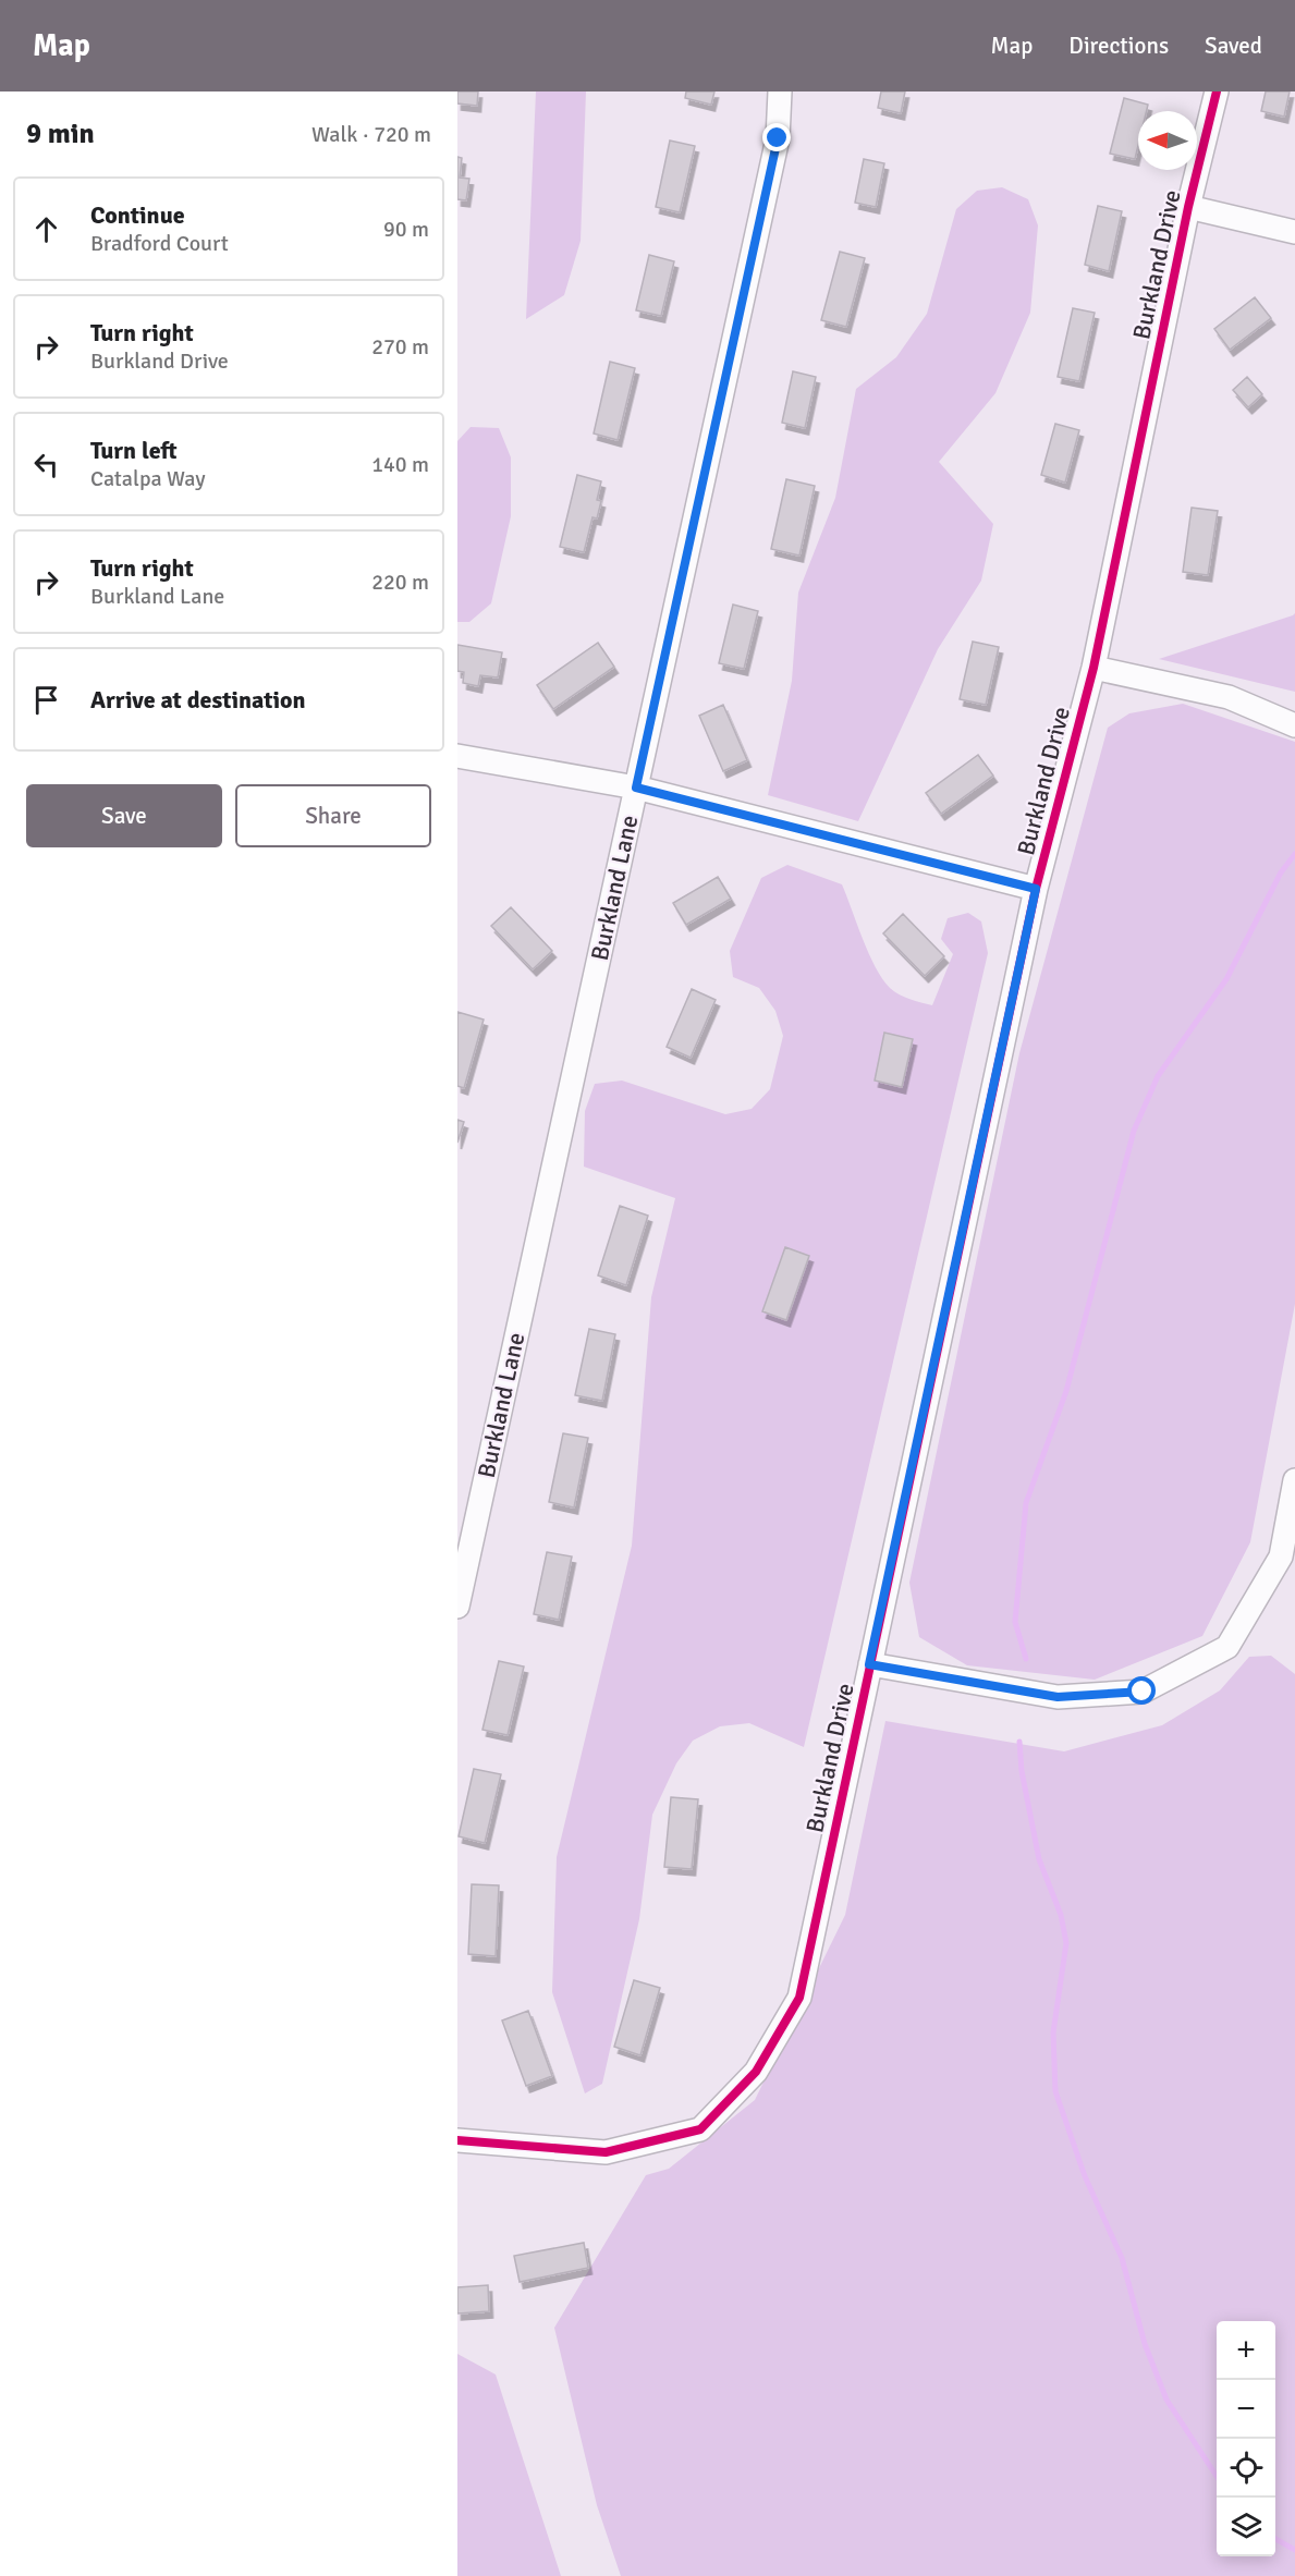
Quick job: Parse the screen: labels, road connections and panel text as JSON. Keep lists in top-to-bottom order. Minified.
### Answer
{"streets":{"street":["Burkland Drive","Burkland Lane"]},"north":"left","page":{"header":"Map","nav":["Map","Directions","Saved"],"heading":["9 min","Walk · 720 m"],"list":[["Continue","Bradford Court","90 m"],["Turn right","Burkland Drive","270 m"],["Turn left","Catalpa Way","140 m"],["Turn right","Burkland Lane","220 m"],"Arrive at destination"],"buttons":["Save","Share"],"map_buttons":["+","−"]}}
